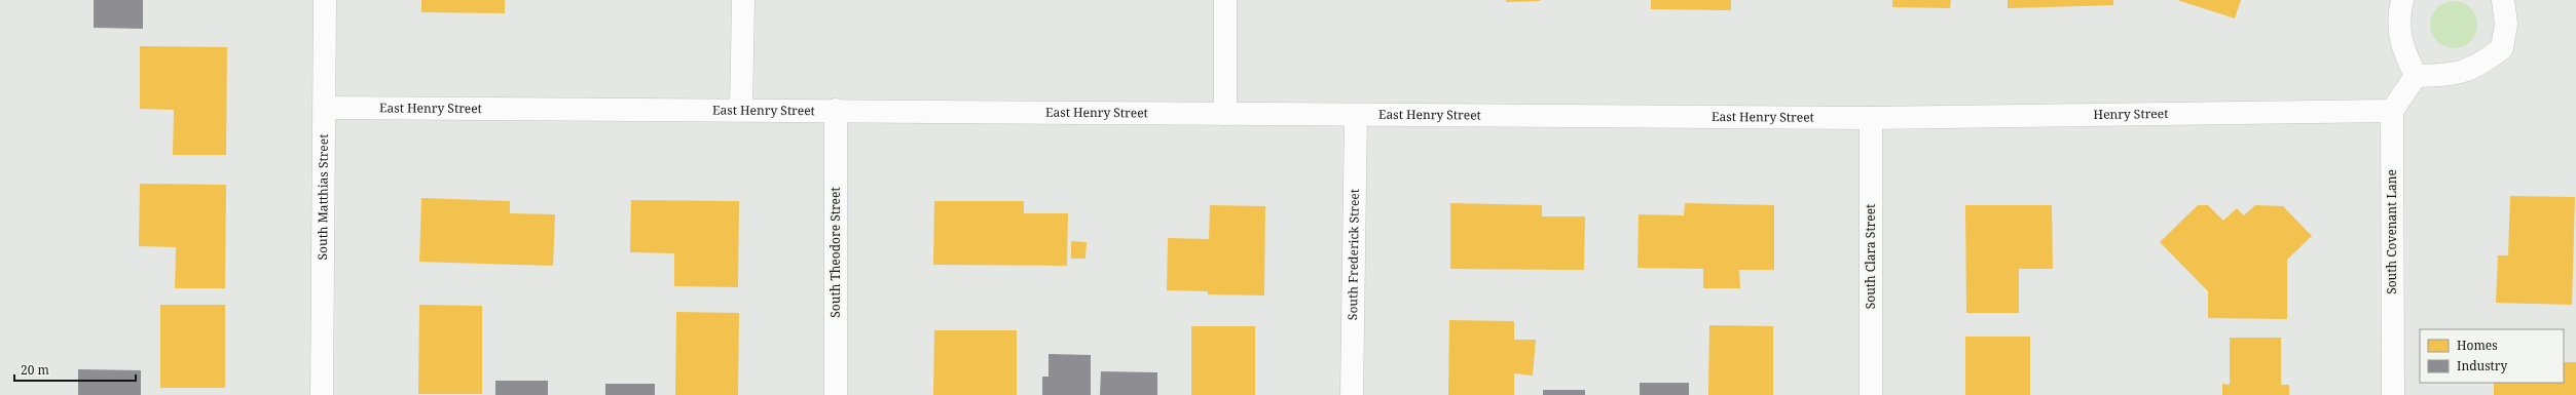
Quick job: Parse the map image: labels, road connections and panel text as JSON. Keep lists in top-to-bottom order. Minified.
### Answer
{"streets":{"street":["East Henry Street","Henry Street","South Matthias Street","South Covenant Lane","South Theodore Street","South Frederick Street","South Clara Street"]},"crossings":[["East Henry Street","Henry Street"],["East Henry Street","South Matthias Street"],["East Henry Street","South Theodore Street"],["East Henry Street","South Frederick Street"],["East Henry Street","South Clara Street"],["Henry Street","South Covenant Lane"],["Henry Street","South Clara Street"]],"legend":["Homes","Industry"],"scale_bar":"20 m"}
